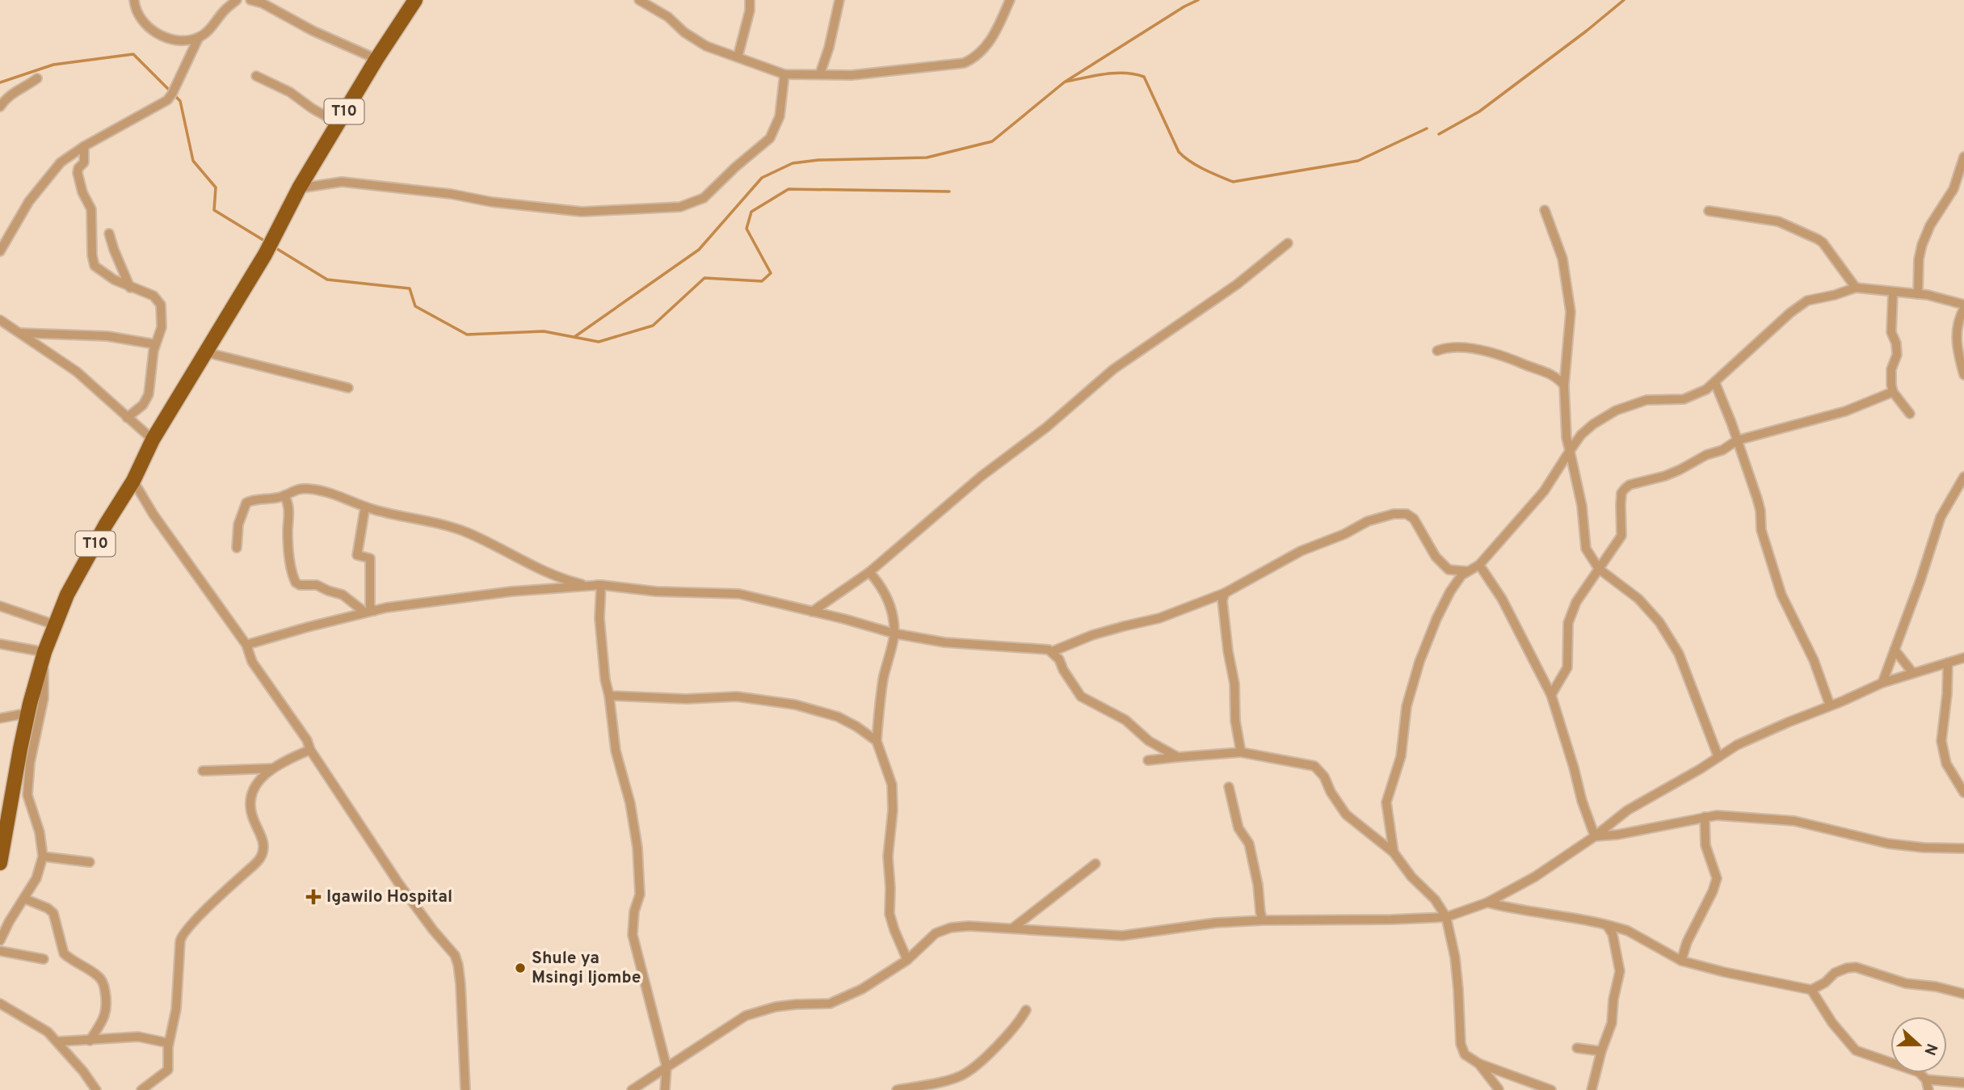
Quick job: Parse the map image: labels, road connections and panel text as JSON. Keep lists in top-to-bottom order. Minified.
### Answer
{"streets":{"highway":["T10"]},"places":{"health":["Igawilo Hospital"],"other":["Shule ya Msingi Ijombe"]},"north":"right"}
